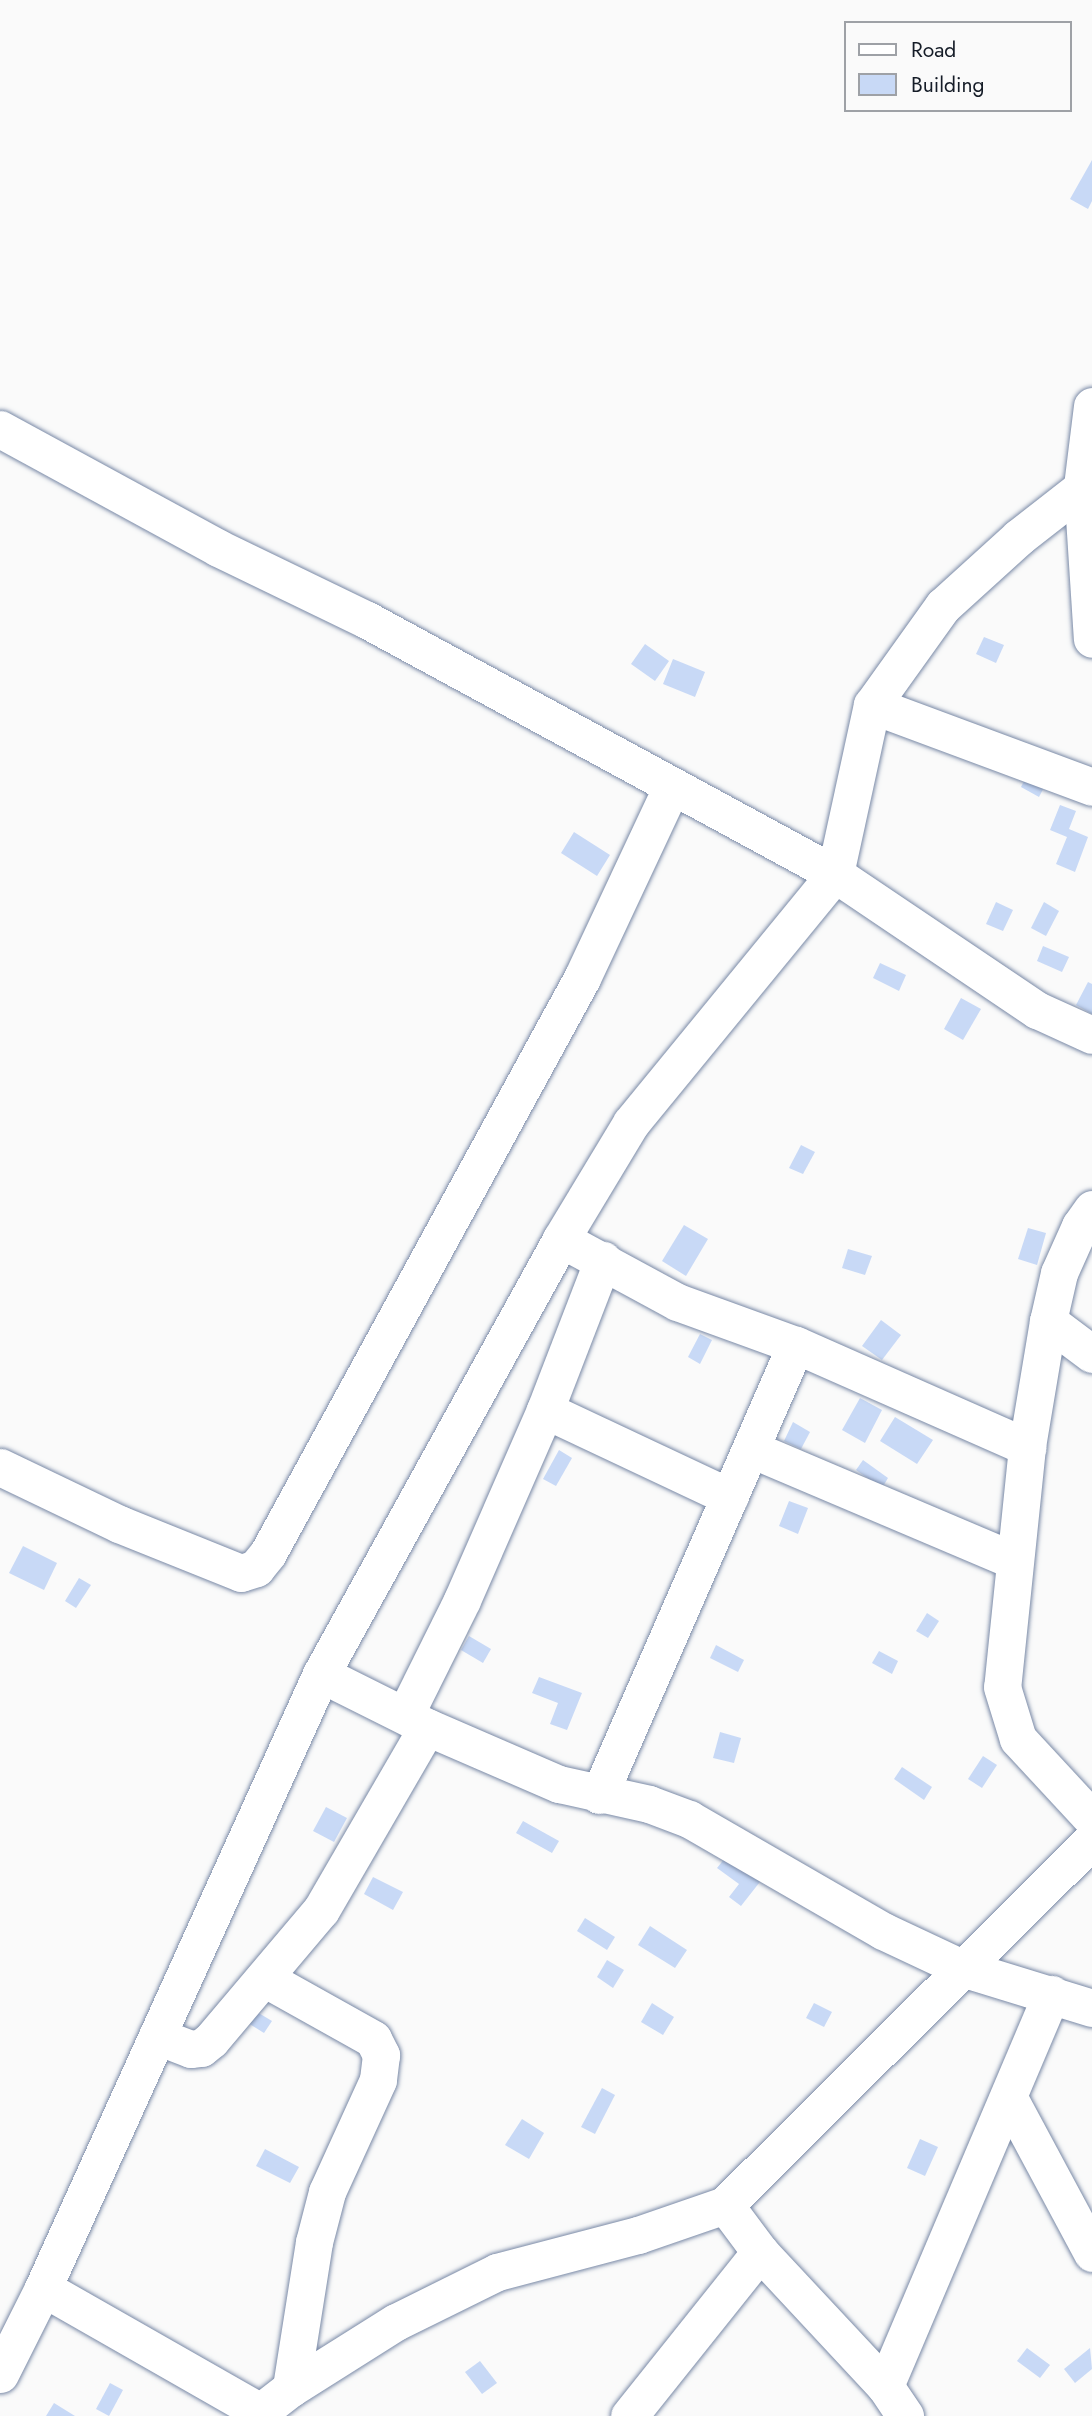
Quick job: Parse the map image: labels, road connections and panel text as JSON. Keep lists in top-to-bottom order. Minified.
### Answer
{"legend":["Road","Building"]}
